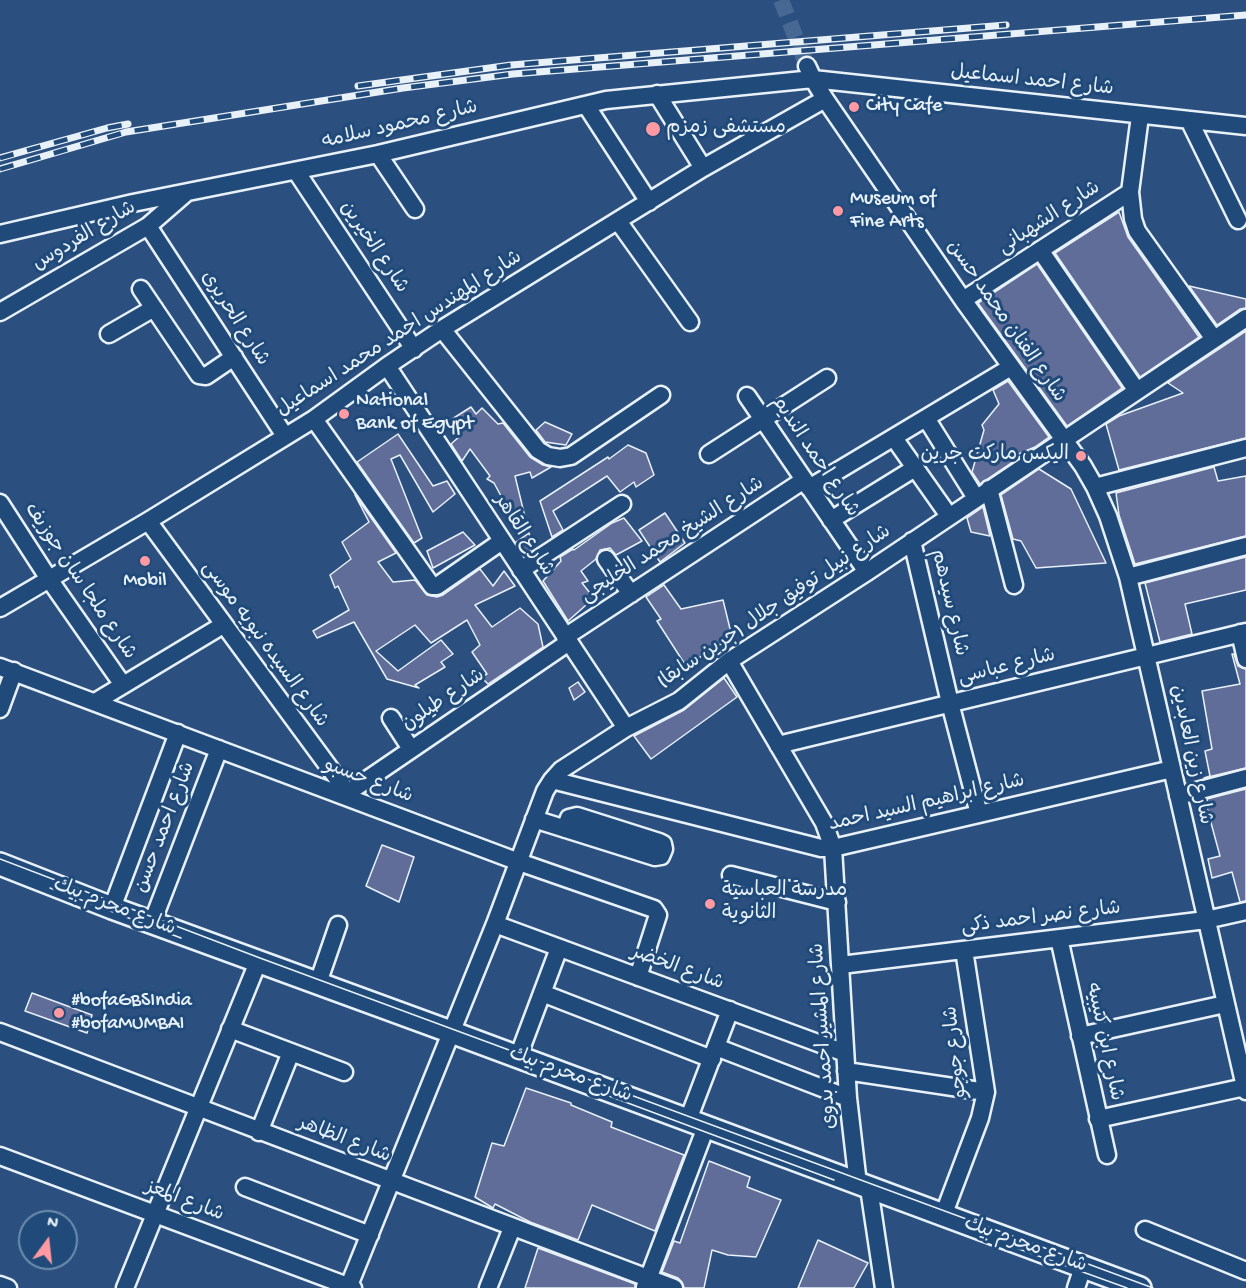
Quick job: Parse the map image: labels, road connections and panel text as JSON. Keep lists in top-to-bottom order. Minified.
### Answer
{"streets":{"main road":["شارع محرم بيك"],"street":["شارع احمد اسماعيل","شارع محمود سلامه","شارع الشهبانى","شارع الفردوس","شارع الخيرين","شارع الحريرى","شارع الفنان محمد حسن","شارع المهندس احمد محمد اسماعيل","شارع احمد النديم","شارع القاهر","شارع الشيخ محمد الخليجى","شارع ملجا سان جوزيف","شارع سيدهم","شارع نبيل توفيق جلال (جرين سابقا)","شارع السيده نبويه موسى","شارع عباسى","شارع طيلون","شارع زين العابدين","شارع حسبو","شارع ابراهيم السيد احمد","شارع احمد حسن","شارع نصر احمد ذكى","شارع الخضر","شارع المشير احمد بدوى","شارع ابن كتيبيه","شارع جوجو","شارع الظاهر","شارع المعز"]},"crossings":[["شارع احمد اسماعيل","شارع محمود سلامه"],["شارع احمد اسماعيل","شارع الفنان محمد حسن"],["شارع محمود سلامه","شارع الفردوس"],["شارع محمود سلامه","شارع الخيرين"],["شارع محمود سلامه","شارع الفنان محمد حسن"],["شارع الشهبانى","شارع الفنان محمد حسن"],["شارع الفردوس","شارع الحريرى"],["شارع الخيرين","شارع المهندس احمد محمد اسماعيل"],["شارع الحريرى","شارع المهندس احمد محمد اسماعيل"],["شارع الفنان محمد حسن","شارع المهندس احمد محمد اسماعيل"],["شارع الفنان محمد حسن","شارع الشيخ محمد الخليجى"],["شارع الفنان محمد حسن","شارع نبيل توفيق جلال (جرين سابقا)"],["شارع الفنان محمد حسن","شارع زين العابدين"],["شارع المهندس احمد محمد اسماعيل","شارع القاهر"],["شارع المهندس احمد محمد اسماعيل","شارع ملجا سان جوزيف"],["شارع المهندس احمد محمد اسماعيل","شارع السيده نبويه موسى"],["شارع احمد النديم","شارع الشيخ محمد الخليجى"],["شارع احمد النديم","شارع نبيل توفيق جلال (جرين سابقا)"],["شارع القاهر","شارع الشيخ محمد الخليجى"],["شارع القاهر","شارع نبيل توفيق جلال (جرين سابقا)"],["شارع القاهر","شارع طيلون"],["شارع الشيخ محمد الخليجى","شارع طيلون"],["شارع سيدهم","شارع نبيل توفيق جلال (جرين سابقا)"],["شارع سيدهم","شارع عباسى"],["شارع سيدهم","شارع ابراهيم السيد احمد"],["شارع نبيل توفيق جلال (جرين سابقا)","شارع زين العابدين"],["شارع نبيل توفيق جلال (جرين سابقا)","شارع حسبو"],["شارع نبيل توفيق جلال (جرين سابقا)","شارع ابراهيم السيد احمد"],["شارع نبيل توفيق جلال (جرين سابقا)","شارع محرم بيك"],["شارع نبيل توفيق جلال (جرين سابقا)","شارع الخضر"],["شارع نبيل توفيق جلال (جرين سابقا)","شارع المشير احمد بدوى"],["شارع نبيل توفيق جلال (جرين سابقا)","شارع الظاهر"],["شارع نبيل توفيق جلال (جرين سابقا)","شارع المعز"],["شارع السيده نبويه موسى","شارع طيلون"],["شارع السيده نبويه موسى","شارع حسبو"],["شارع عباسى","شارع زين العابدين"],["شارع عباسى","شارع المشير احمد بدوى"],["شارع طيلون","شارع حسبو"],["شارع زين العابدين","شارع ابراهيم السيد احمد"],["شارع زين العابدين","شارع نصر احمد ذكى"],["شارع حسبو","شارع احمد حسن"],["شارع حسبو","شارع الخضر"],["شارع ابراهيم السيد احمد","شارع المشير احمد بدوى"],["شارع احمد حسن","شارع محرم بيك"],["شارع محرم بيك","شارع المشير احمد بدوى"],["شارع محرم بيك","شارع جوجو"],["شارع نصر احمد ذكى","شارع المشير احمد بدوى"],["شارع نصر احمد ذكى","شارع ابن كتيبيه"],["شارع نصر احمد ذكى","شارع جوجو"],["شارع الخضر","شارع المشير احمد بدوى"]],"places":["City Cafe","مستشفى زمزم","Museum of Fine Arts","National Bank of Egypt","اليكس ماركت جرين","Mobil","مدرسة العباسية الثانوية","#bofaGBSIndia #bofaMUMBAI"],"north":"top"}
